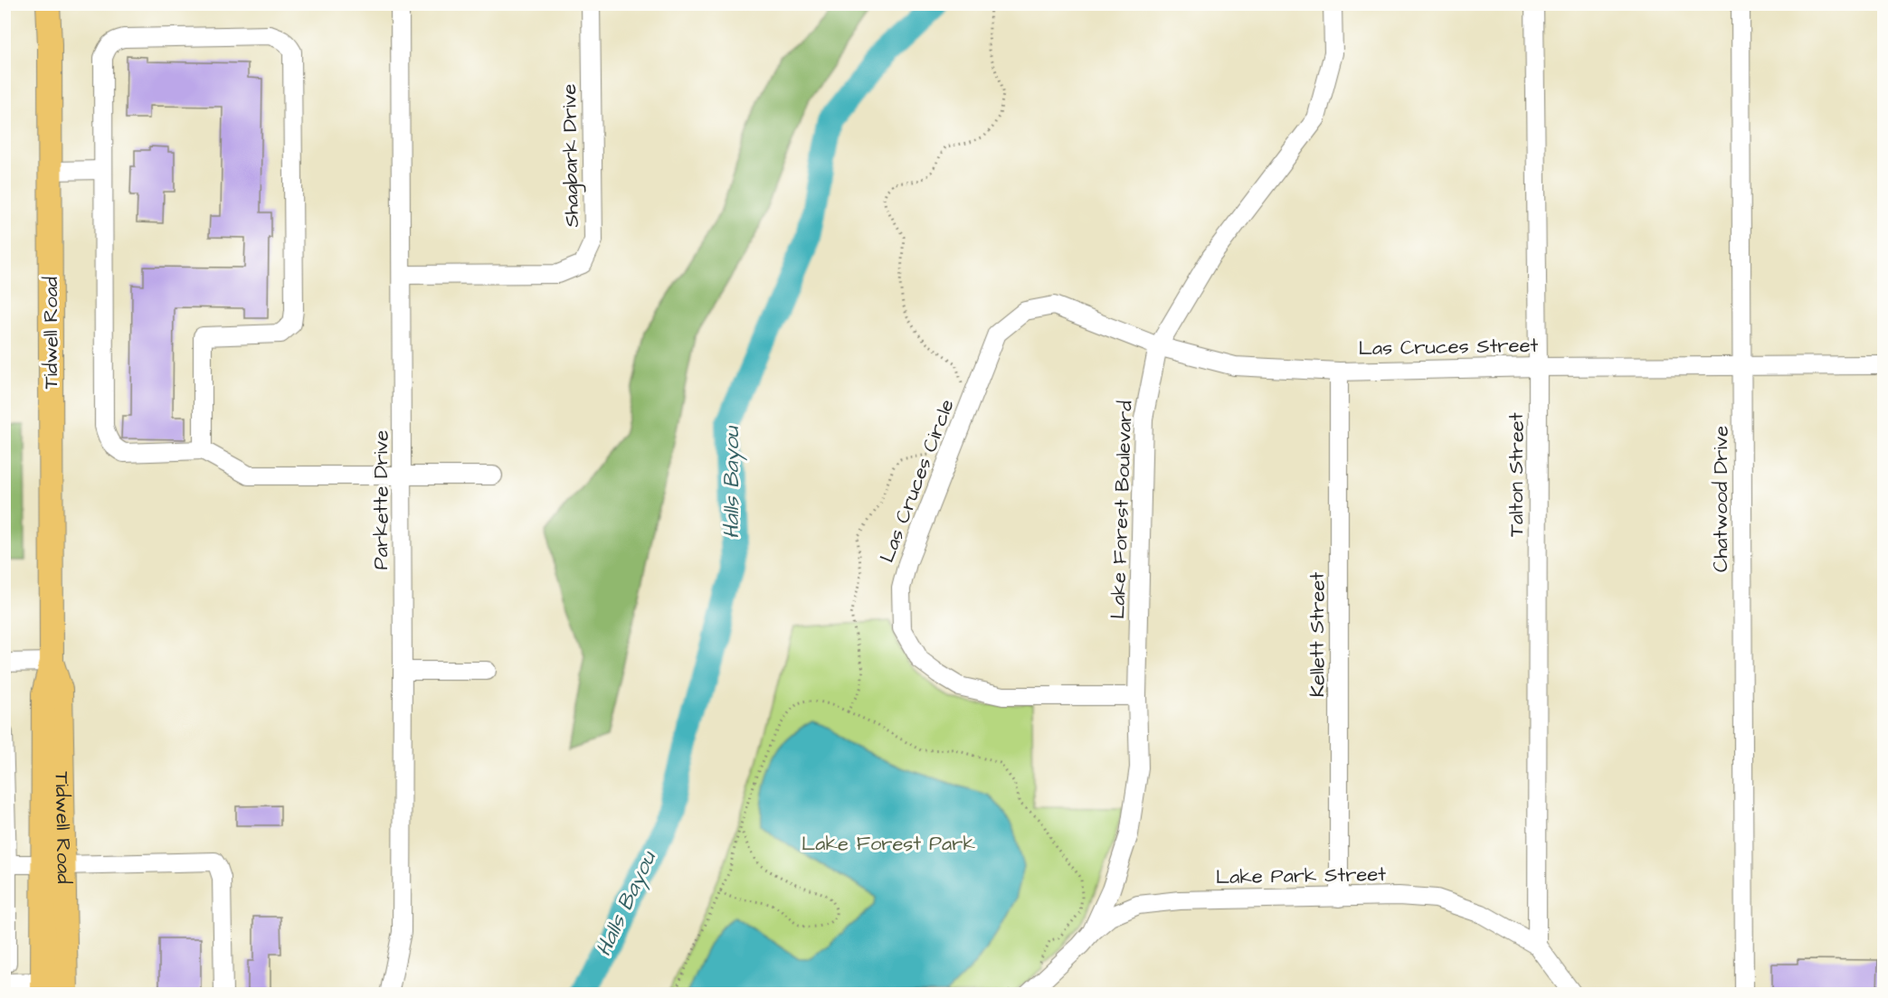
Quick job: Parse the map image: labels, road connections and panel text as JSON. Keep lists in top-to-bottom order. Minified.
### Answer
{"streets":{"main road":["Tidwell Road"],"street":["Shagbark Drive","Las Cruces Street","Talton Street","Las Cruces Circle","Chatwood Drive","Parkette Drive","Lake Forest Boulevard","Kellett Street","Lake Park Street"]},"crossings":[["Shagbark Drive","Parkette Drive"],["Las Cruces Street","Talton Street"],["Las Cruces Street","Las Cruces Circle"],["Las Cruces Street","Chatwood Drive"],["Las Cruces Street","Lake Forest Boulevard"],["Las Cruces Street","Kellett Street"],["Talton Street","Lake Park Street"],["Las Cruces Circle","Lake Forest Boulevard"],["Lake Forest Boulevard","Lake Park Street"],["Kellett Street","Lake Park Street"]],"water":["Halls Bayou"],"parks":["Lake Forest Park"]}
